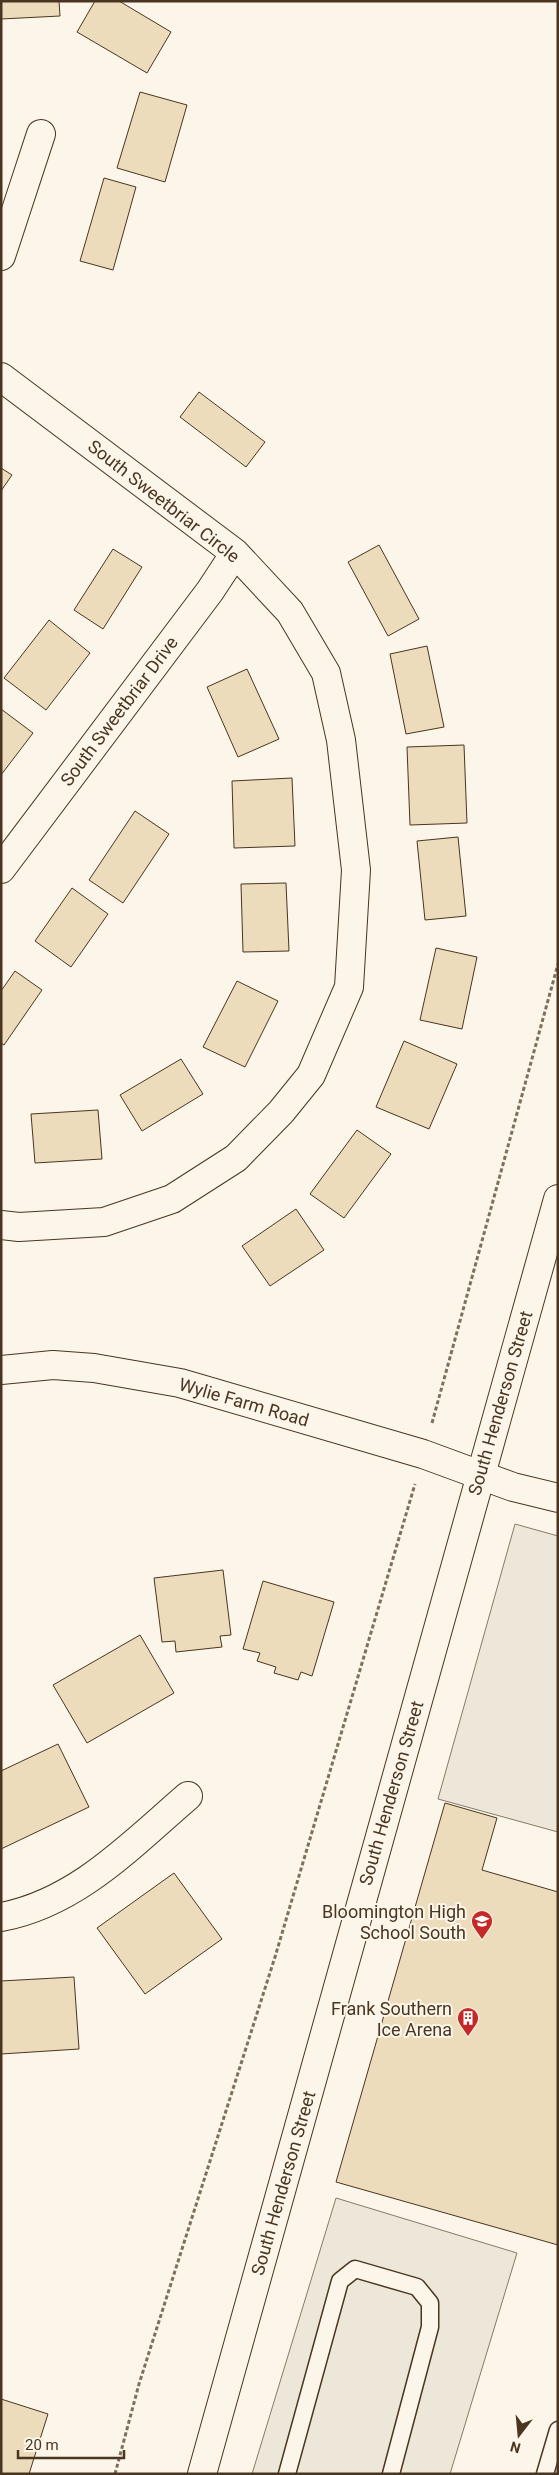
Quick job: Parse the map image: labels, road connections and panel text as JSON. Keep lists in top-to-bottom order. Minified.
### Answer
{"streets":{"street":["South Sweetbriar Circle","South Sweetbriar Drive","Wylie Farm Road","South Henderson Street"]},"crossings":[["South Sweetbriar Circle","South Sweetbriar Drive"],["Wylie Farm Road","South Henderson Street"]],"places":{"school or university":["Bloomington High School South"],"building":["Frank Southern Ice Arena"]},"scale_bar":"20 m","north":"bottom"}
